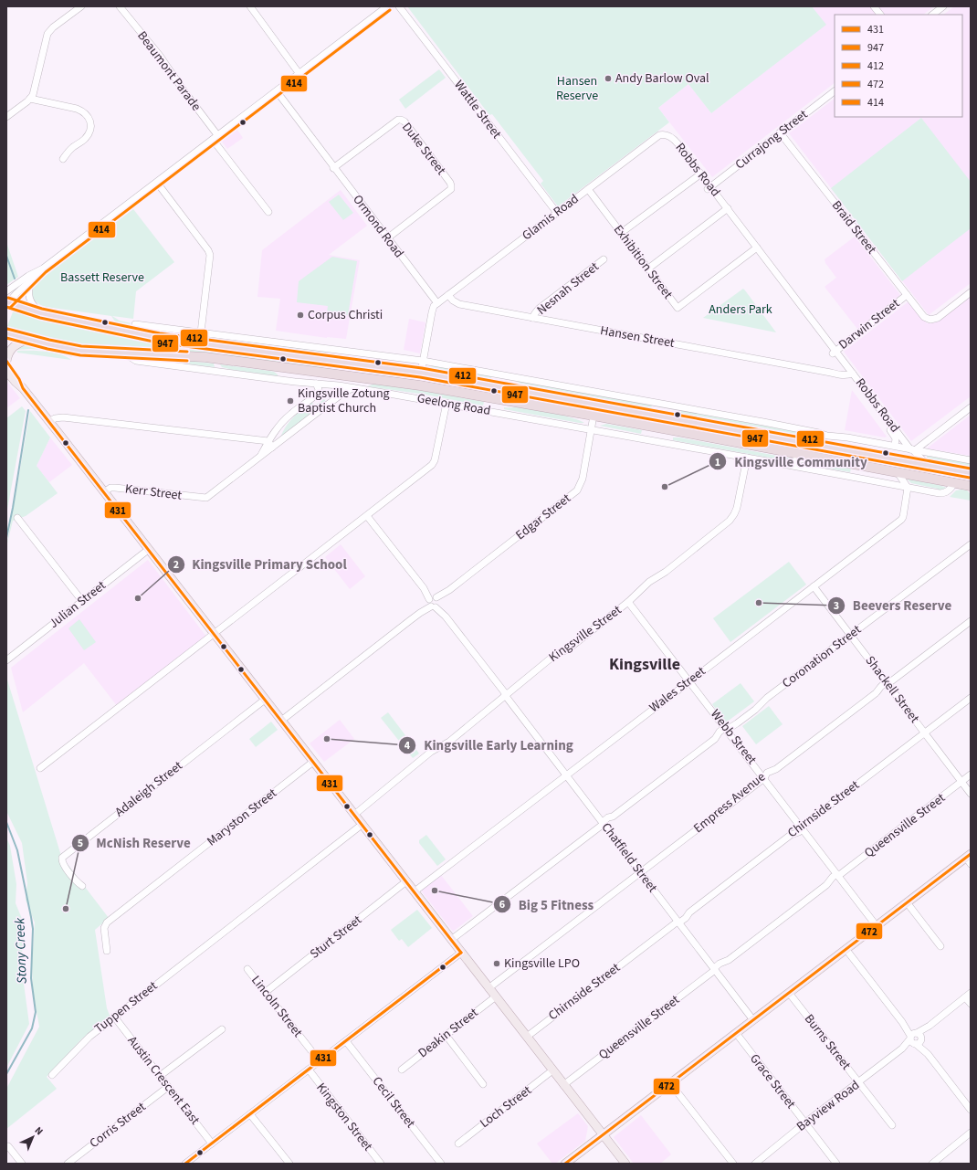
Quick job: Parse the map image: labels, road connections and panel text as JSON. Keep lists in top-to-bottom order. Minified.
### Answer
{"streets":{"highway":["Geelong Road"],"street":["Beaumont Parade","Wattle Street","Currajong Street","Duke Street","Robbs Road","Glamis Road","Ormond Road","Braid Street","Exhibition Street","Nesnah Street","Darwin Street","Hansen Street","Kerr Street","Edgar Street","Julian Street","Kingsville Street","Coronation Street","Wales Street","Shackell Street","Webb Street","Adaleigh Street","Empress Avenue","Chirnside Street","Maryston Street","Queensville Street","Chatfield Street","Sturt Street","Lincoln Street","Tuppen Street","Deakin Street","Burns Street","Austin Crescent East","Grace Street","Cecil Street","Bayview Road","Loch Street","Kingston Street","Corris Street"]},"crossings":[["Wattle Street","Glamis Road"],["Currajong Street","Robbs Road"],["Currajong Street","Braid Street"],["Duke Street","Ormond Road"],["Robbs Road","Glamis Road"],["Robbs Road","Exhibition Street"],["Robbs Road","Darwin Street"],["Robbs Road","Hansen Street"],["Glamis Road","Ormond Road"],["Glamis Road","Exhibition Street"],["Glamis Road","Hansen Street"],["Braid Street","Darwin Street"],["Nesnah Street","Hansen Street"],["Geelong Road","Edgar Street"],["Geelong Road","Kingsville Street"],["Geelong Road","Wales Street"],["Edgar Street","Chatfield Street"],["Kingsville Street","Webb Street"],["Kingsville Street","Chatfield Street"],["Coronation Street","Shackell Street"],["Coronation Street","Webb Street"],["Coronation Street","Chatfield Street"],["Wales Street","Shackell Street"],["Wales Street","Webb Street"],["Wales Street","Chatfield Street"],["Shackell Street","Empress Avenue"],["Shackell Street","Chirnside Street"],["Shackell Street","Queensville Street"],["Webb Street","Empress Avenue"],["Webb Street","Chirnside Street"],["Webb Street","Queensville Street"],["Empress Avenue","Chatfield Street"],["Chirnside Street","Chatfield Street"],["Queensville Street","Chatfield Street"],["Sturt Street","Lincoln Street"],["Tuppen Street","Austin Crescent East"],["Burns Street","Bayview Road"],["Austin Crescent East","Corris Street"],["Grace Street","Bayview Road"]],"districts":["Kingsville"],"water":["Stony Creek"],"parks":["Hansen Reserve","Bassett Reserve","Anders Park"],"places":["Andy Barlow Oval","Corpus Christi","Kingsville Zotung Baptist Church","Kingsville Community","Kingsville Primary School","Beevers Reserve","Kingsville Early Learning","Big 5 Fitness","McNish Reserve","Kingsville LPO"],"lines":["transit line 414","transit line 412","transit line 947","transit line 431","transit line 472"],"legend":["431","947","412","472","414"],"north":"top right"}
